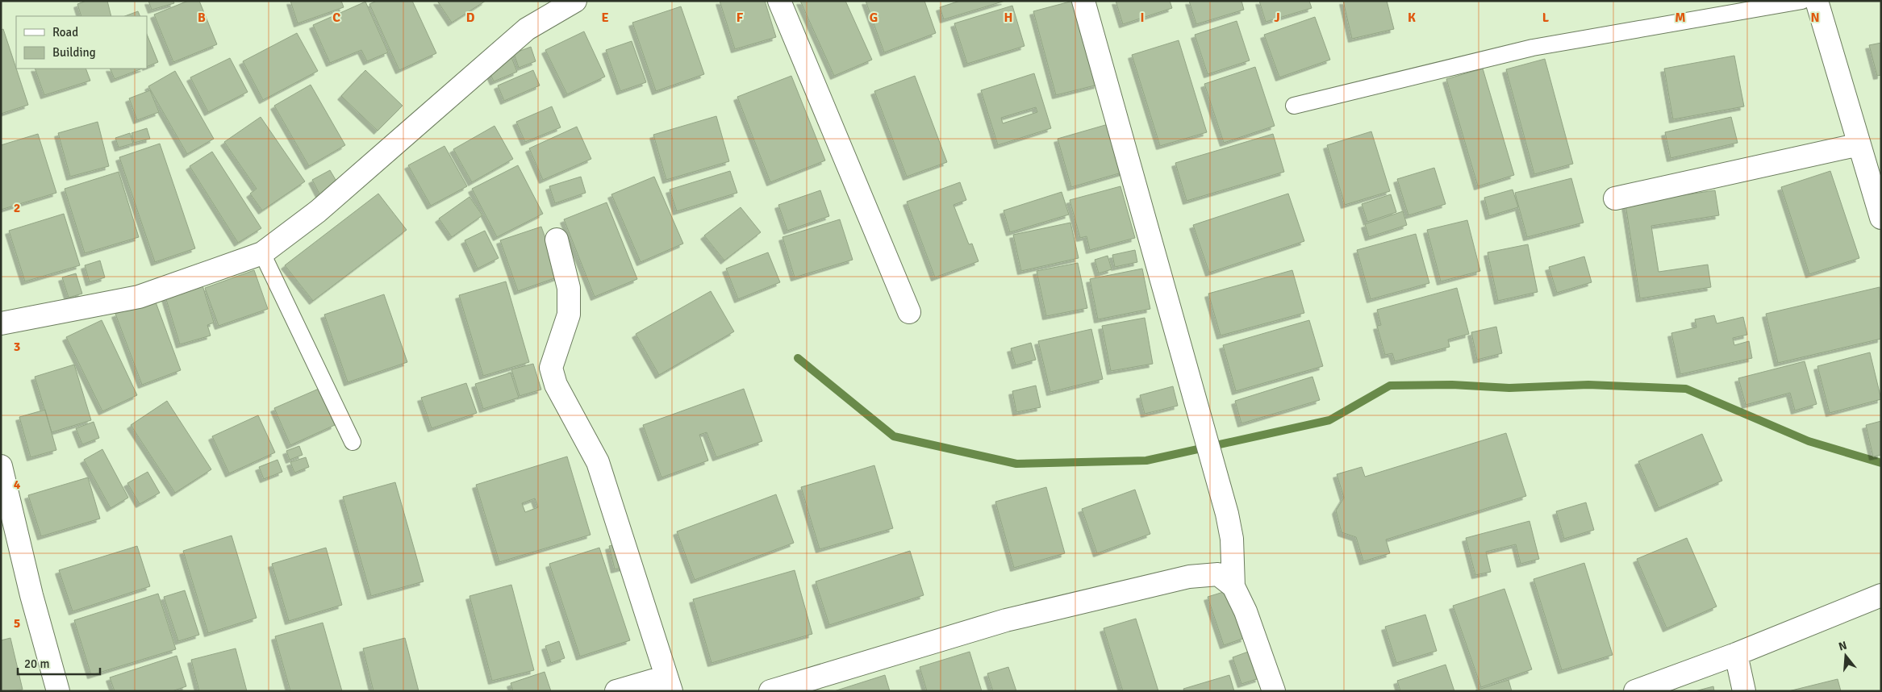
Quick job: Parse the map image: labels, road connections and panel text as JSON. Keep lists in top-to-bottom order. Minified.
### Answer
{"legend":["Road","Building"],"scale_bar":"20 m","north":"top","grid":{"columns":["B","C","D","E","F","G","H","I","J","K","L","M","N"],"rows":["2","3","4","5"]}}
